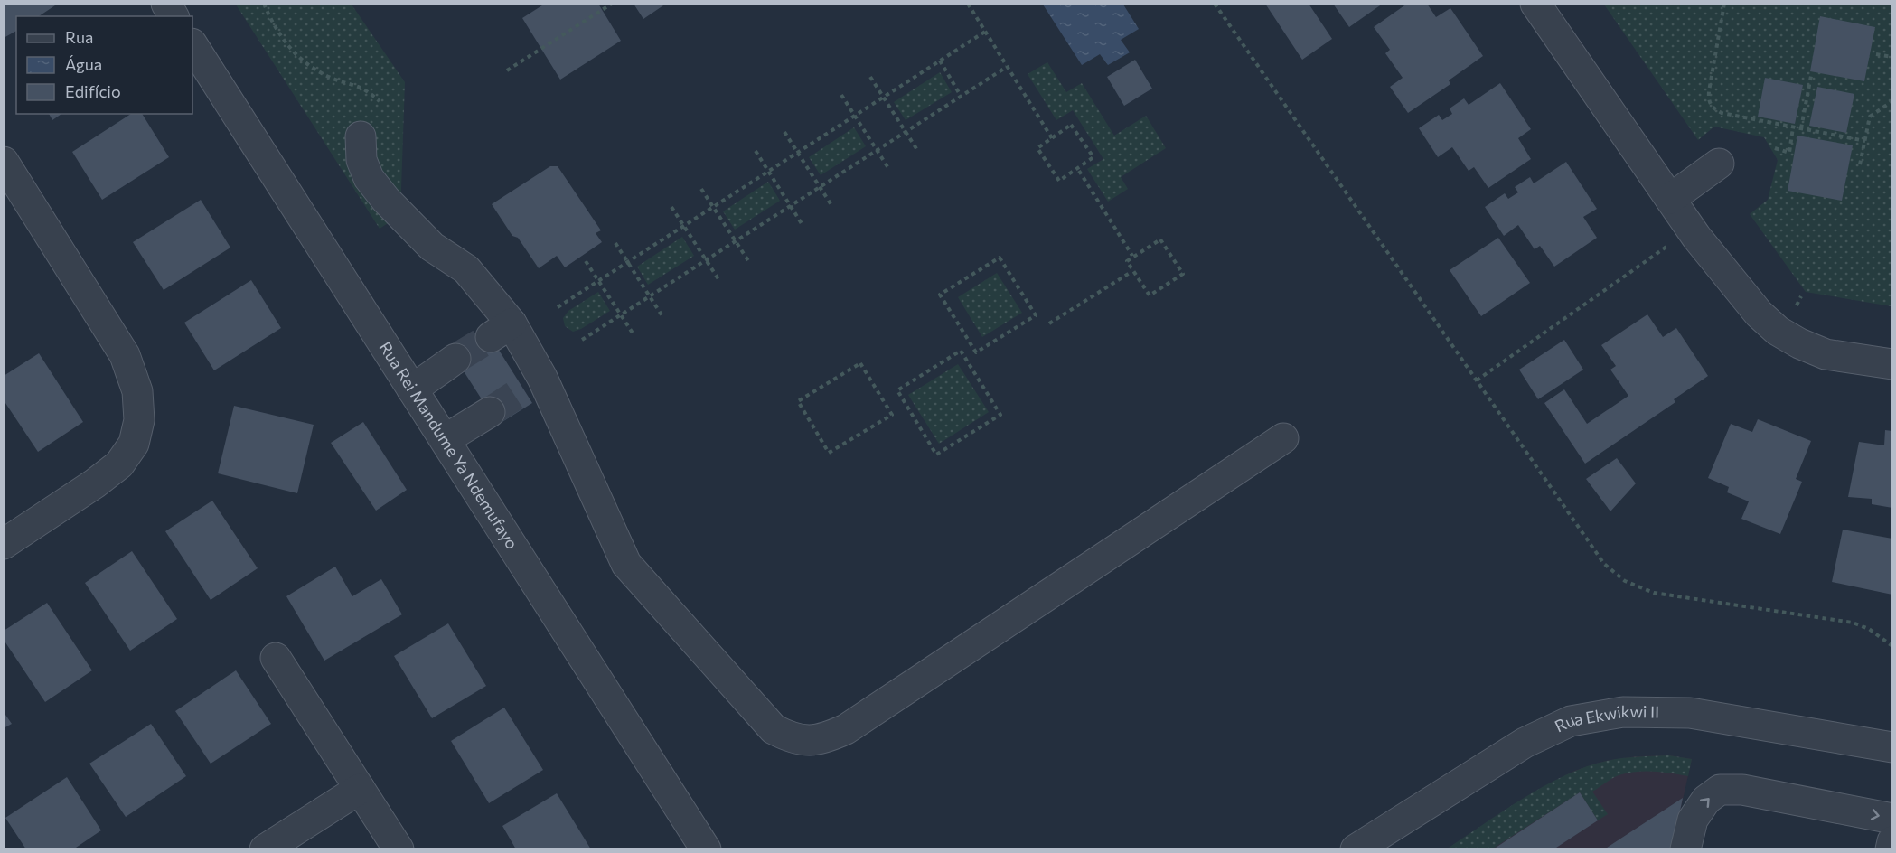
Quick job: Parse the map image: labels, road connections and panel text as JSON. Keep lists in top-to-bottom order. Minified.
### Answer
{"streets":{"street":["Rua Rei Mandume Ya Ndemufayo","Rua Ekwikwi II"]},"legend":["Rua","Água","Edifício"]}
